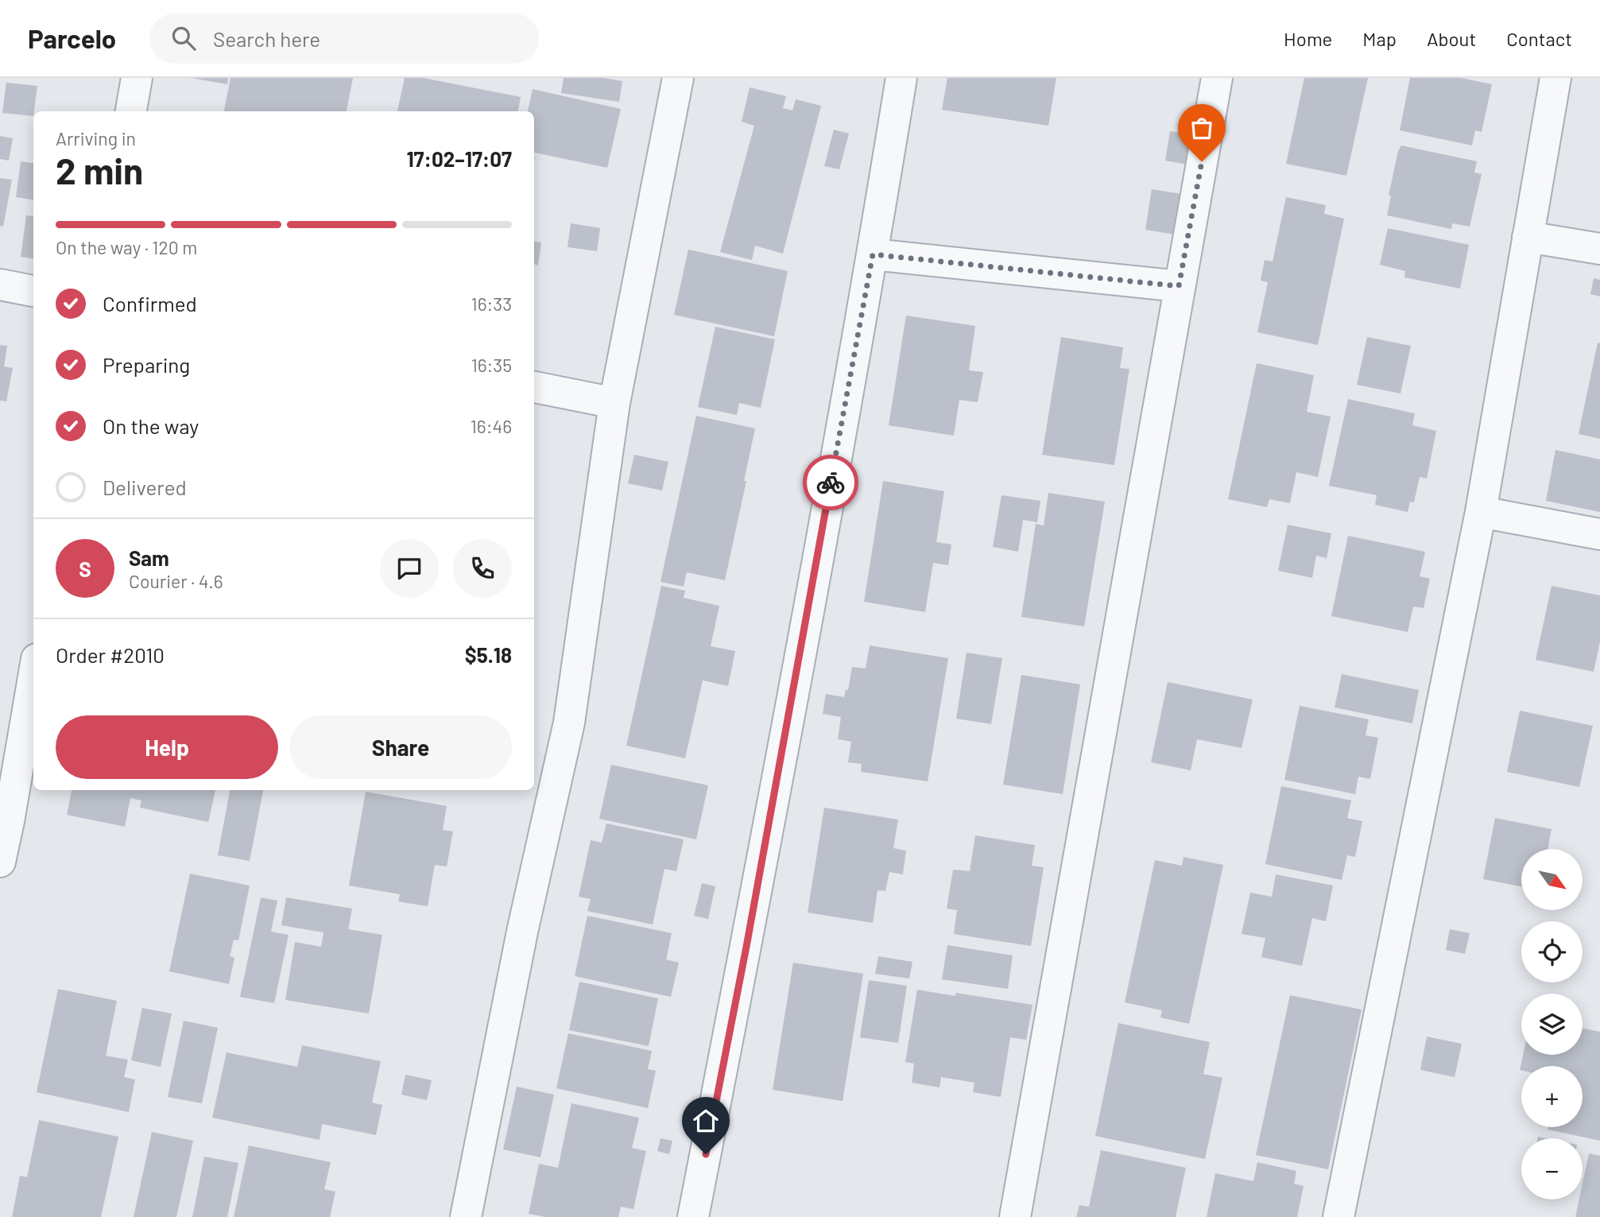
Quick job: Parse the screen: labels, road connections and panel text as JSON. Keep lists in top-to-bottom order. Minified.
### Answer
{"north":"bottom right","page":{"header":"Parcelo","search":"Search here","nav":["Home","Map","About","Contact"],"heading":["2 min","Arriving in","17:02–17:07"],"panel":["Sam","Courier · 4.6","Order #2010","$5.18"],"bar":"On the way · 120 m","list":[["Confirmed","16:33"],["Preparing","16:35"],["On the way","16:46"],"Delivered"],"round":"S","buttons":["Help","Share"],"map_buttons":["+","−"]}}
